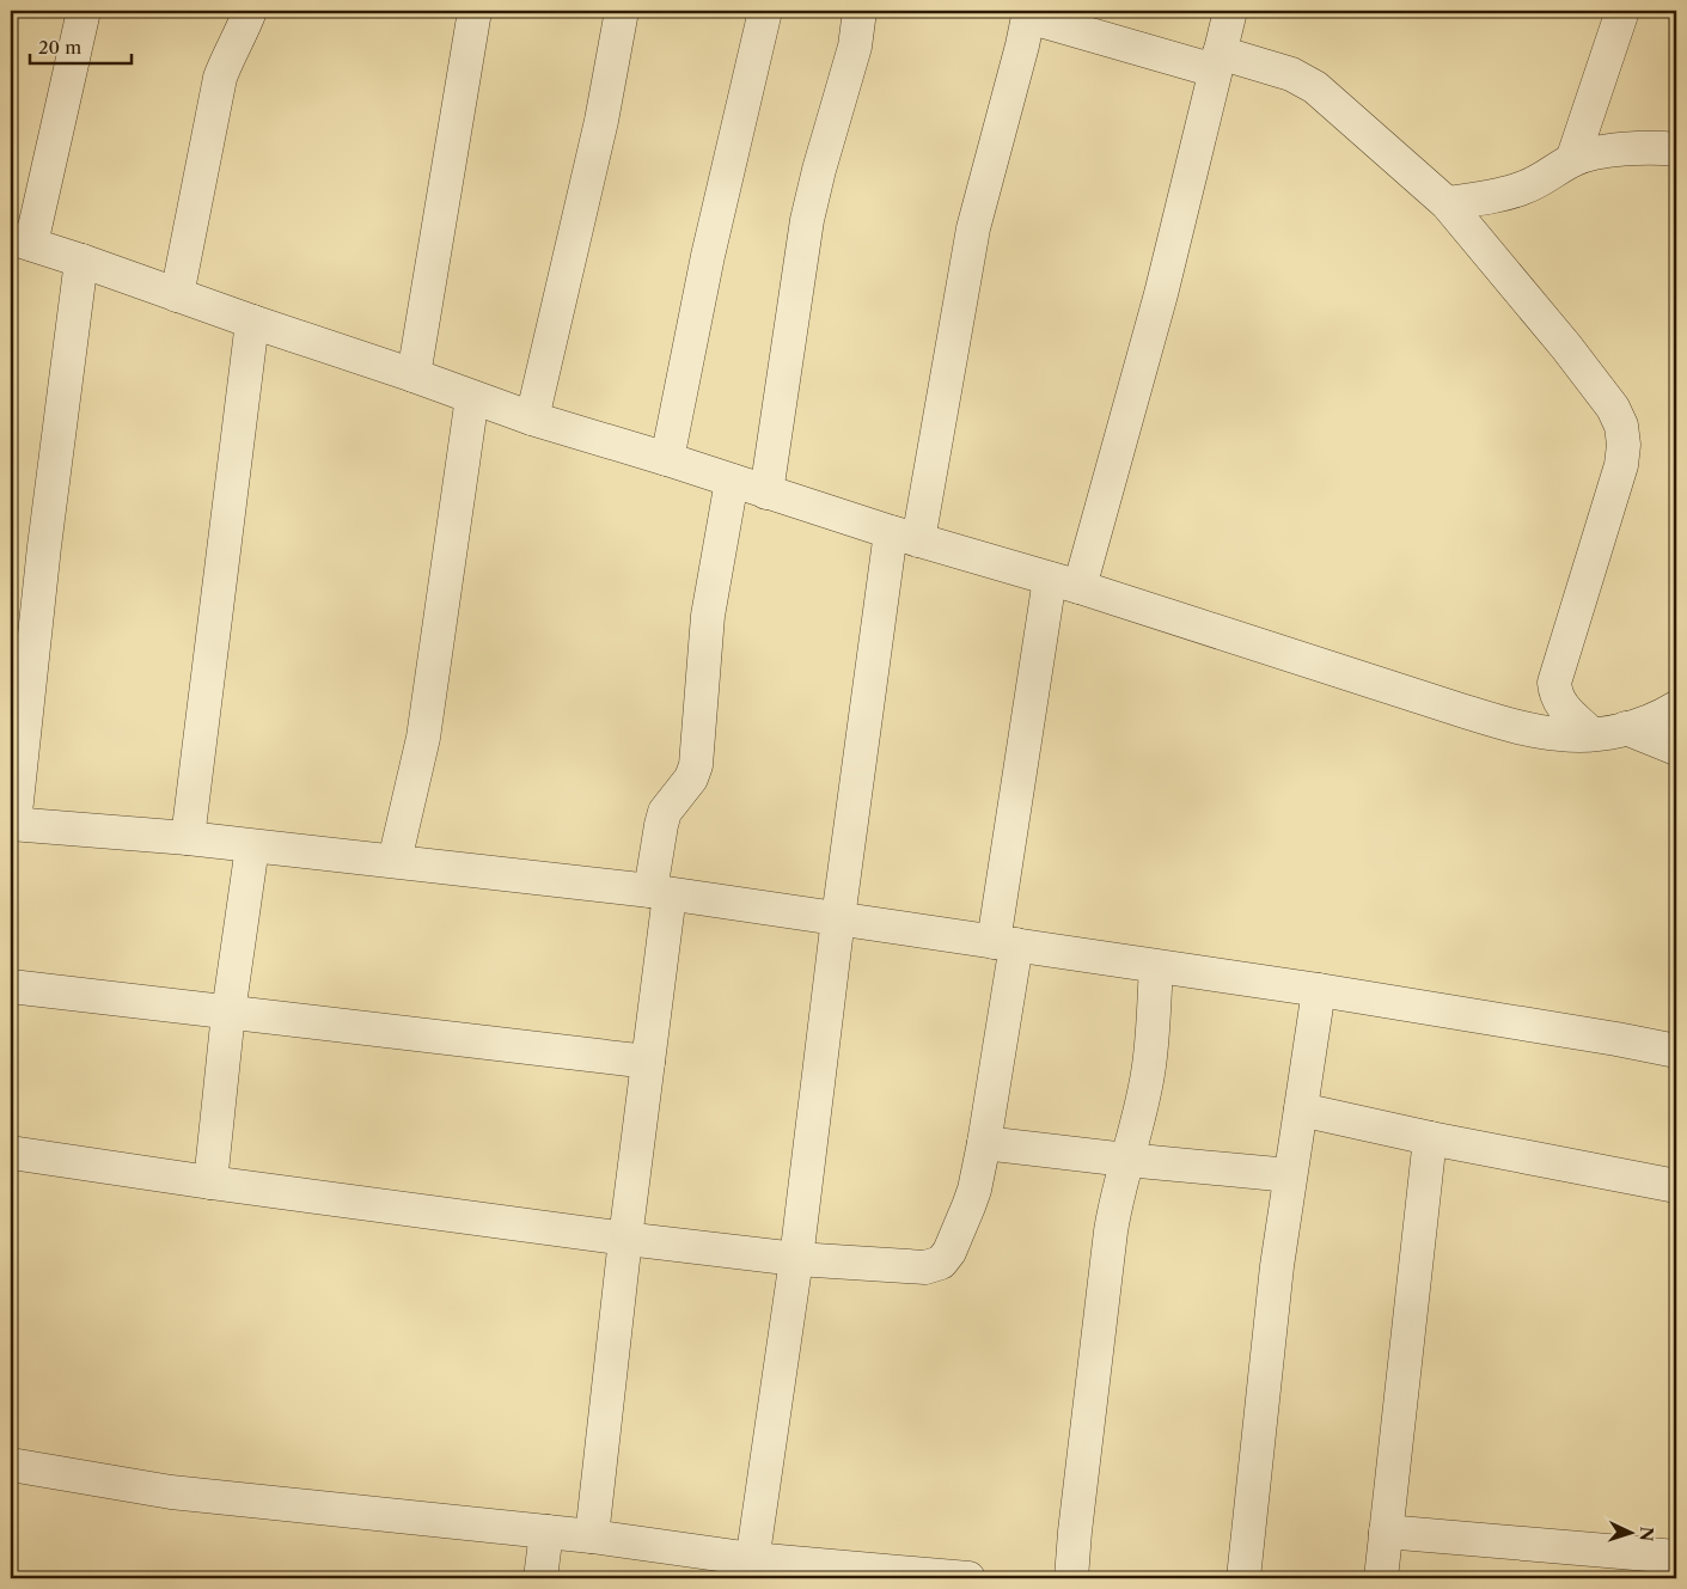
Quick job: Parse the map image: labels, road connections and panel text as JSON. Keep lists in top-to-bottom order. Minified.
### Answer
{"scale_bar":"20 m","north":"right"}
